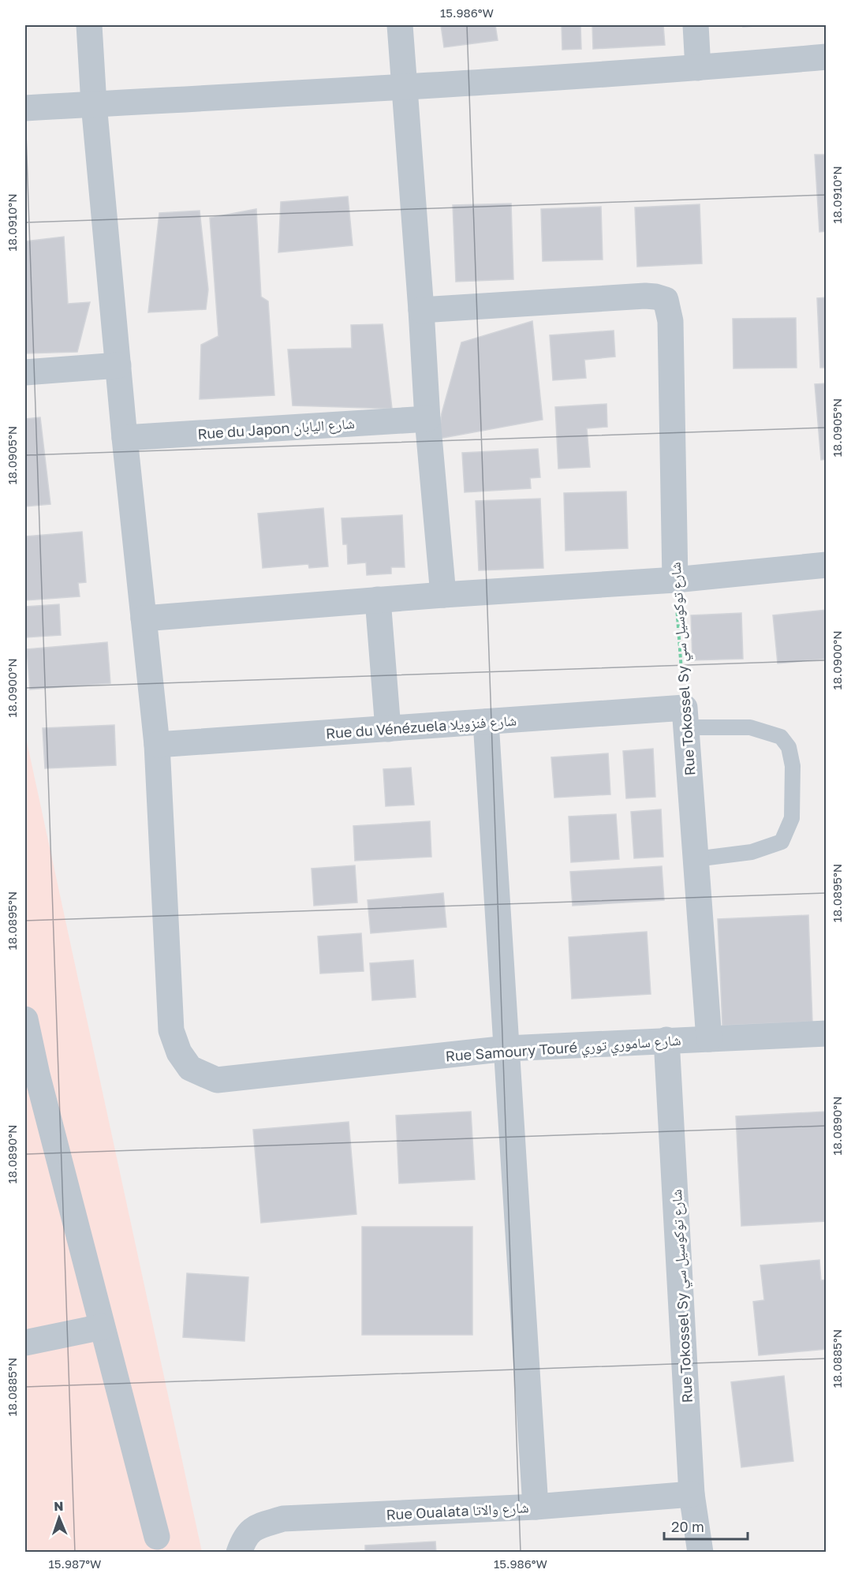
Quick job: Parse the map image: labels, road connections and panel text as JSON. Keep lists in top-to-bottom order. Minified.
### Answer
{"streets":{"street":["Rue du Japon شارع اليابان","Rue Tokossel Sy شارع توكوسيل سي","Rue du Vénézuela شارع فنزويلا","Rue Samoury Touré شارع ساموري توري","Rue Oualata شارع والاتا"]},"crossings":[["Rue Tokossel Sy شارع توكوسيل سي","Rue du Vénézuela شارع فنزويلا"],["Rue Tokossel Sy شارع توكوسيل سي","Rue Samoury Touré شارع ساموري توري"],["Rue Tokossel Sy شارع توكوسيل سي","Rue Oualata شارع والاتا"],["Rue du Vénézuela شارع فنزويلا","Rue Samoury Touré شارع ساموري توري"]],"scale_bar":"20 m","north":"top","coordinates":["15.986°W","18.0910°N","18.0905°N","18.0900°N","18.0895°N","18.0890°N","18.0885°N","15.987°W"]}
